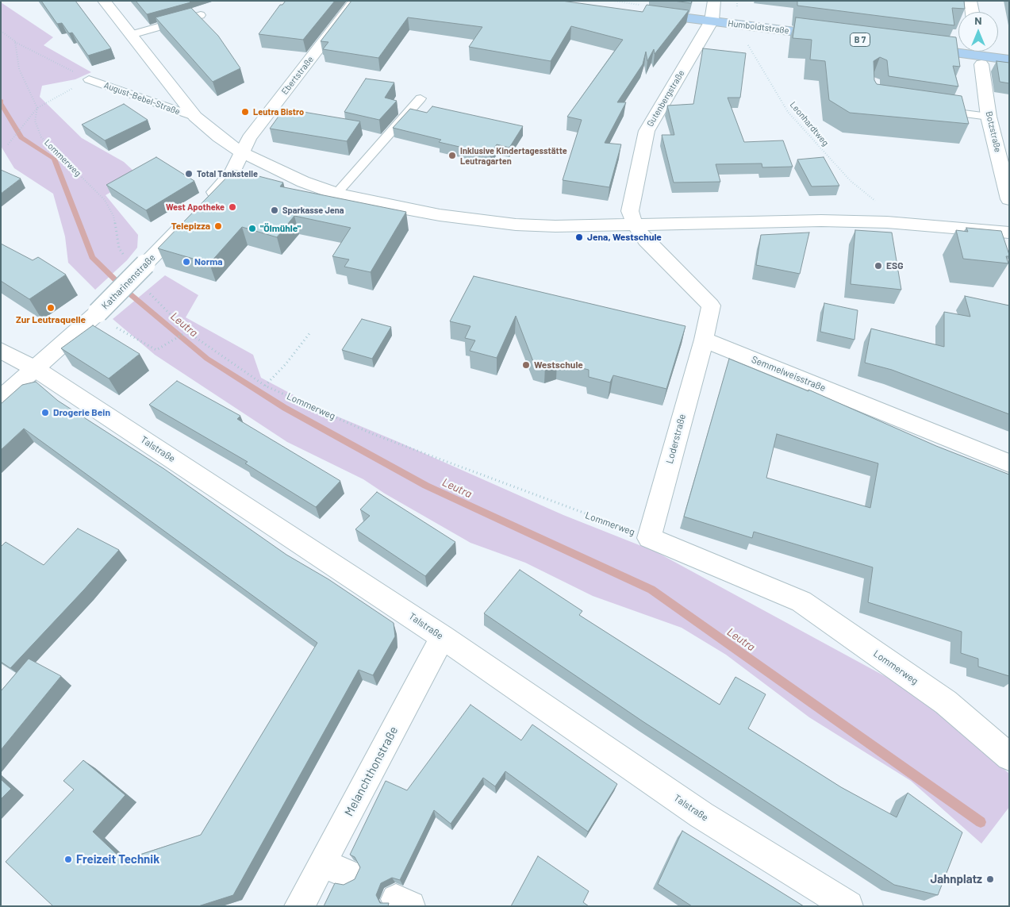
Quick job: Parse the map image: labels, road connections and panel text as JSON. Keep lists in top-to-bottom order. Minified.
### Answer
{"streets":{"main road":["Humboldtstraße"],"street":["Ebertstraße","Gutenbergstraße","Botzstraße","Lommerweg","Katharinenstraße","Semmelweisstraße","Loderstraße","Talstraße","Melanchthonstraße"],"lane":["August-Bebel-Straße"],"path":["Leonhardtweg"]},"crossings":[["Humboldtstraße","Gutenbergstraße"],["Lommerweg","Loderstraße"],["Katharinenstraße","Talstraße"],["Semmelweisstraße","Loderstraße"],["Talstraße","Melanchthonstraße"]],"water":["Leutra"],"places":["Leutra Bistro","Inklusive Kindertagesstätte Leutragarten","Total Tankstelle","West Apotheke","Sparkasse Jena","Telepizza","\"Ölmühle\"","Jena, Westschule","Norma","ESG","Zur Leutraquelle","Westschule","Drogerie Bein","Freizeit Technik","Jahnplatz"],"north":"top"}
